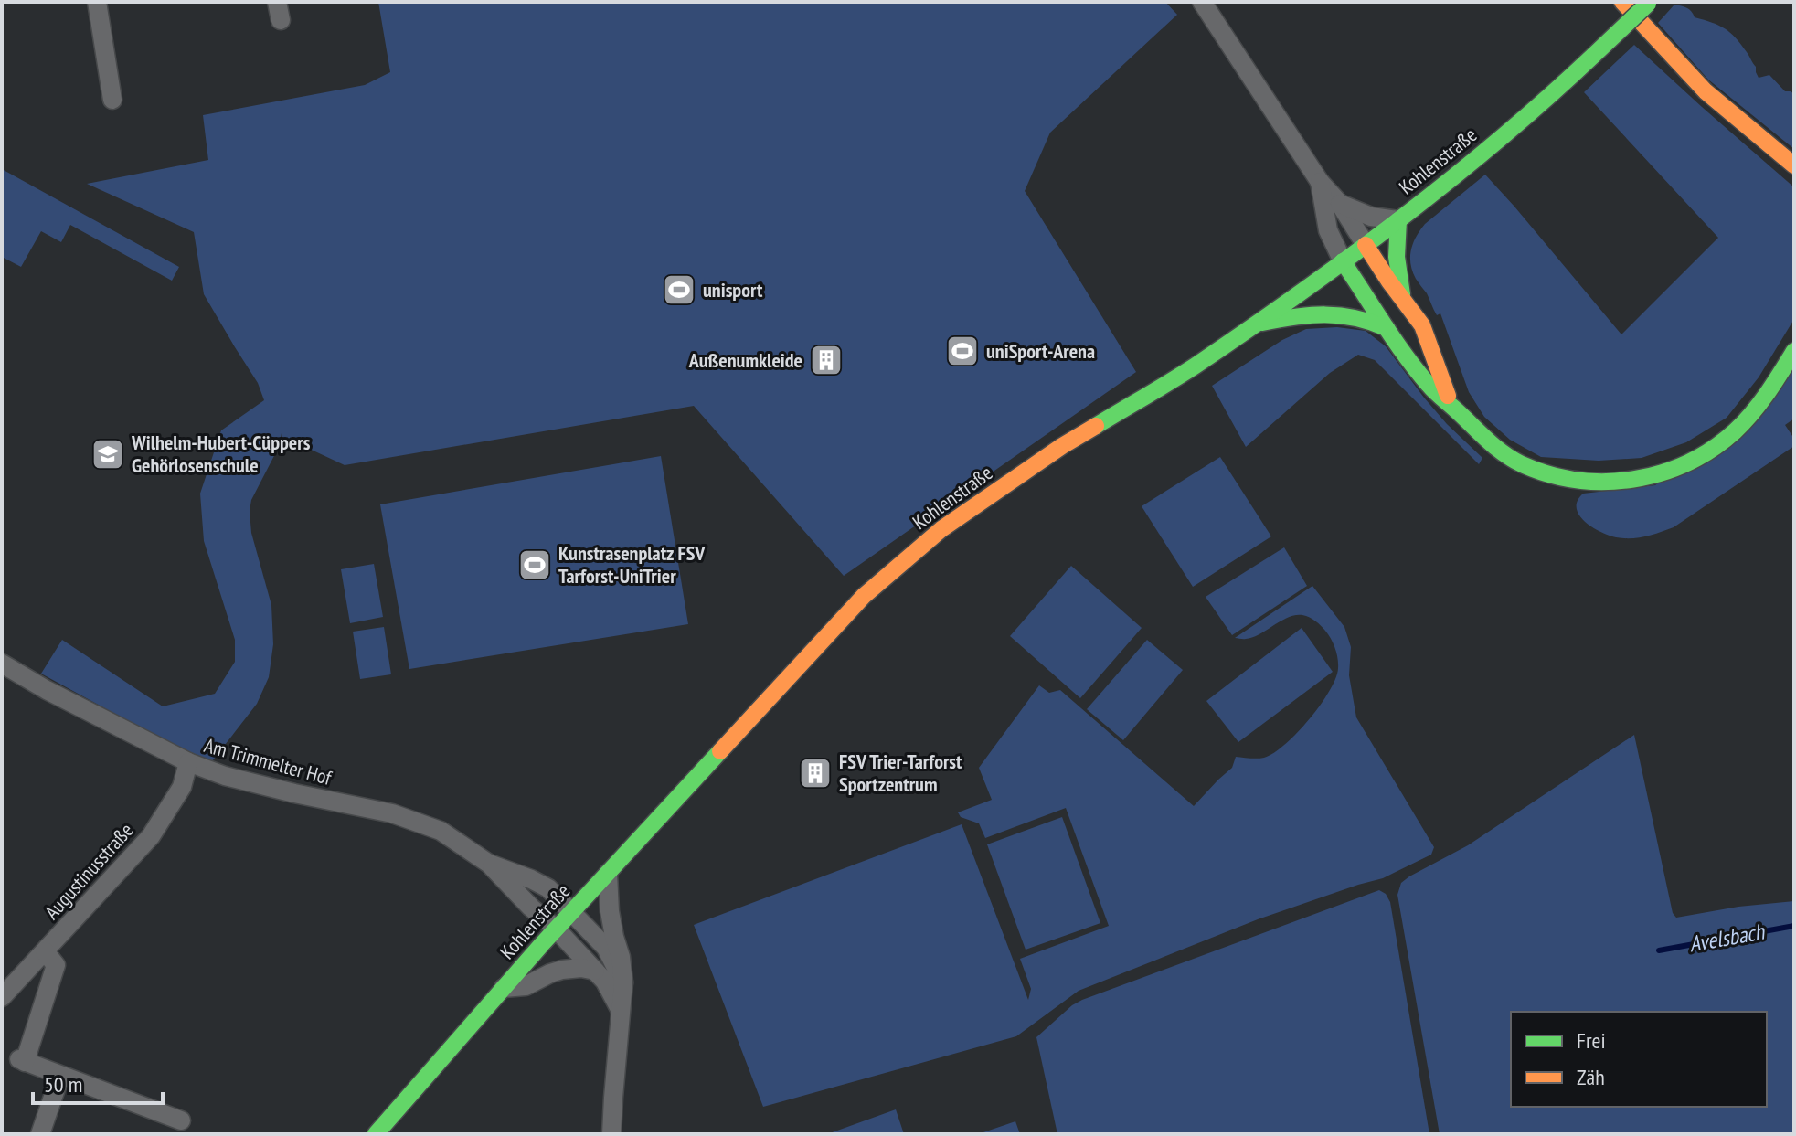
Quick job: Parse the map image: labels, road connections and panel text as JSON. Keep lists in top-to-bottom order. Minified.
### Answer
{"streets":{"main road":["Kohlenstraße"],"street":["Am Trimmelter Hof","Augustinusstraße"]},"crossings":[["Kohlenstraße","Am Trimmelter Hof"],["Am Trimmelter Hof","Augustinusstraße"]],"water":["Avelsbach"],"places":{"sports":["unisport","uniSport-Arena","Kunstrasenplatz FSV Tarforst-UniTrier"],"building":["Außenumkleide","FSV Trier-Tarforst Sportzentrum"],"school or university":["Wilhelm-Hubert-Cüppers Gehörlosenschule"]},"legend":["Frei","Zäh"],"scale_bar":"50 m"}
